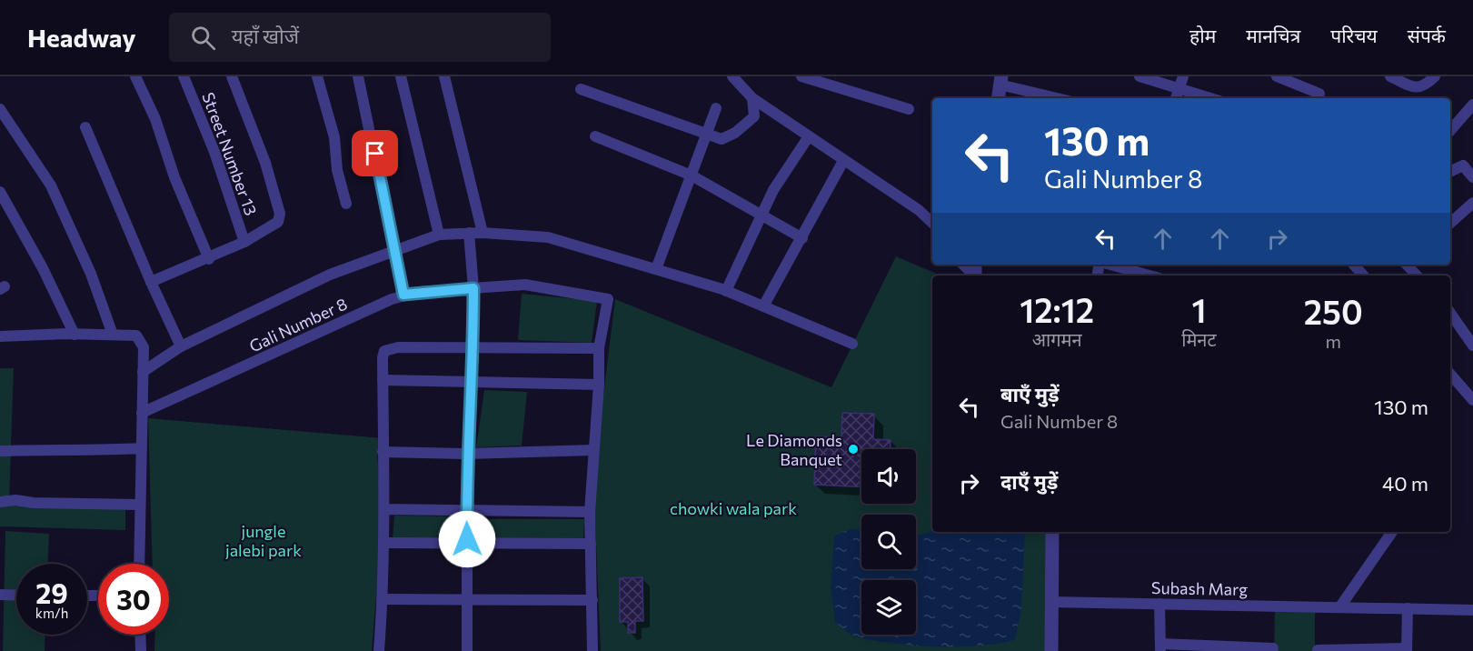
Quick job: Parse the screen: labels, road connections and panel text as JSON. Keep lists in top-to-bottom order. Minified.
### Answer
{"streets":{"street":["Street Number 13","Gali Number 8","Subash Marg"]},"parks":["chowki wala park","jungle jalebi park"],"places":["Le Diamonds Banquet"],"page":{"header":"Headway","search":"यहाँ खोजें","nav":["होम","मानचित्र","परिचय","संपर्क"],"turn":["130 m","Gali Number 8"],"eta":["12:12","आगमन","1","मिनट","250","m"],"list":[{"name":"बाएँ मुड़ें","note":"Gali Number 8","value":"130 m"},{"name":"दाएँ मुड़ें","value":"40 m"}],"speed":"29 km/h","limit":"30"}}
